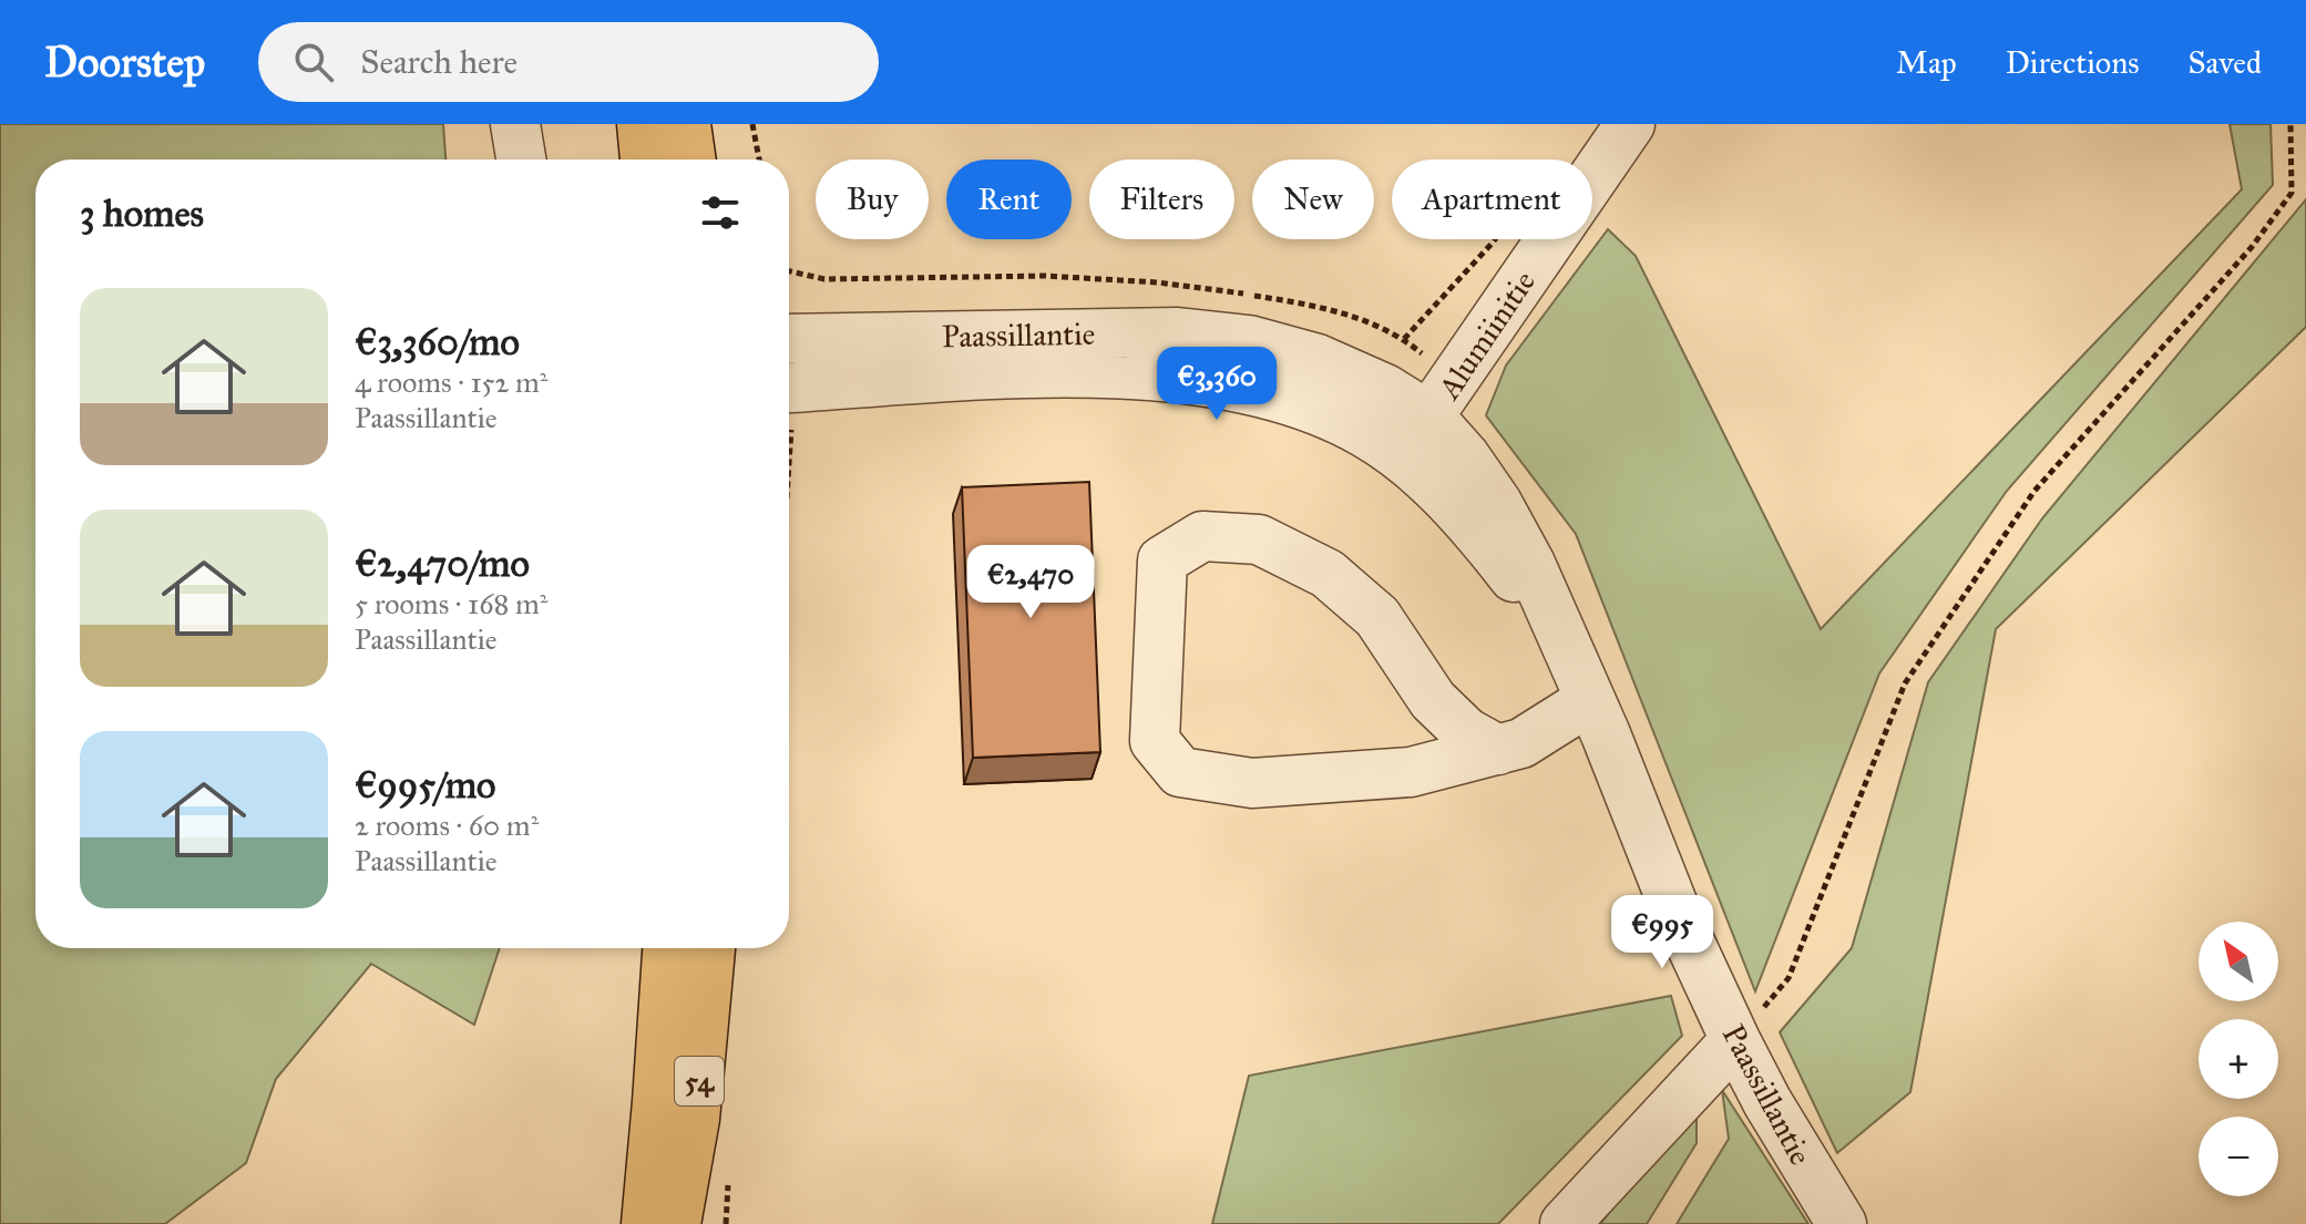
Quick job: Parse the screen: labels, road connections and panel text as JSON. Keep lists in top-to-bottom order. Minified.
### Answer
{"streets":{"main road":["54"],"street":["Paassillantie","Alumiinitie"]},"crossings":[["Paassillantie","Alumiinitie"]],"north":"top left","page":{"header":"Doorstep","search":"Search here","nav":["Map","Directions","Saved"],"chip":["Buy","Rent","Filters","New","Apartment"],"heading":"3 homes","list":[{"name":"€3,360/mo","note":"4 rooms · 152 m² · Paassillantie"},{"name":"€2,470/mo","note":"5 rooms · 168 m² · Paassillantie"},{"name":"€995/mo","note":"2 rooms · 60 m² · Paassillantie"}],"price":["€3,360","€2,470","€995"],"map_buttons":["+","−"]}}
